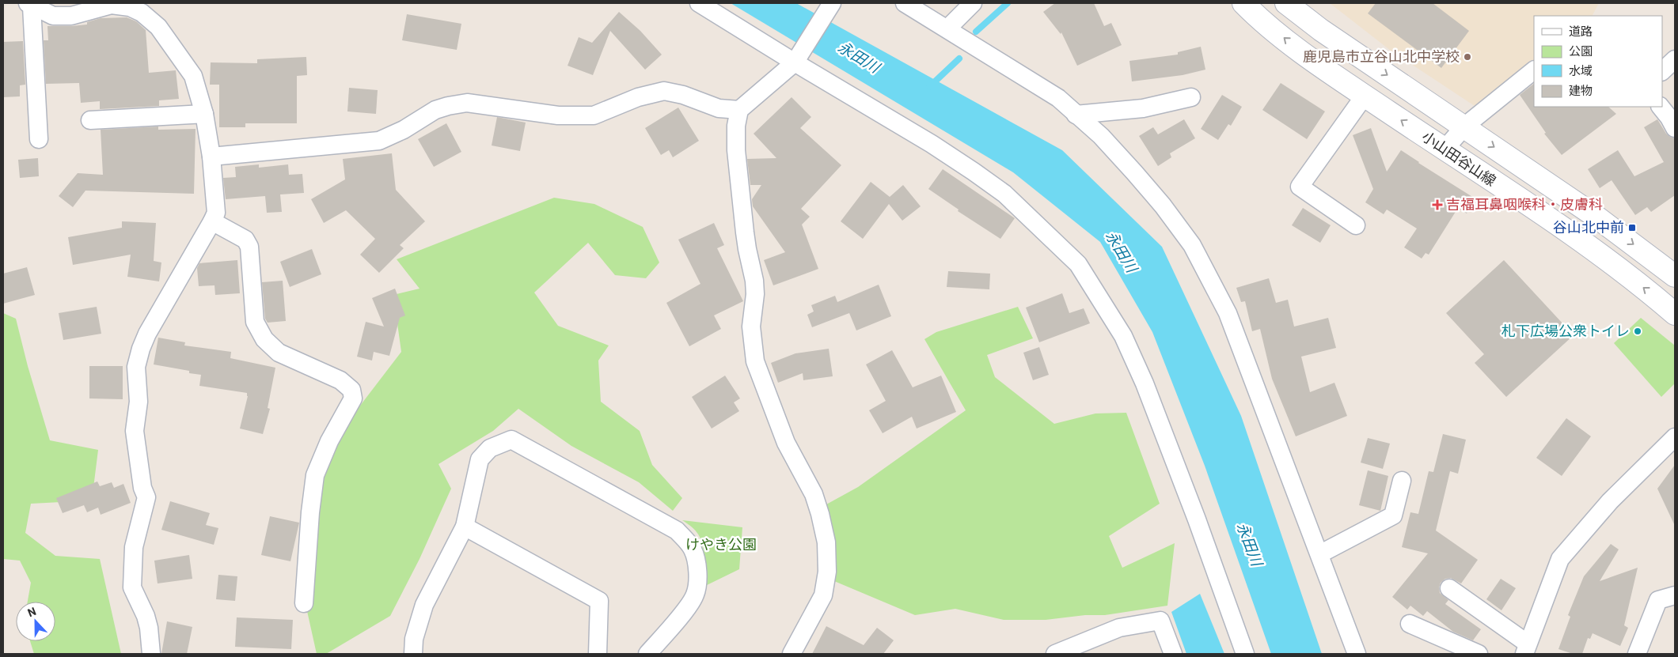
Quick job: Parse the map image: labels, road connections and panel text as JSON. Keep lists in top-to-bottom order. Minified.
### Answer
{"streets":{"main road":["小山田谷山線"]},"water":["永田川"],"parks":["けやき公園"],"places":{"other":["鹿児島市立谷山北中学校","札下広場公衆トイレ"],"health":["吉福耳鼻咽喉科・皮膚科"],"transit":["谷山北中前"]},"legend":["道路","公園","水域","建物"],"north":"top"}
